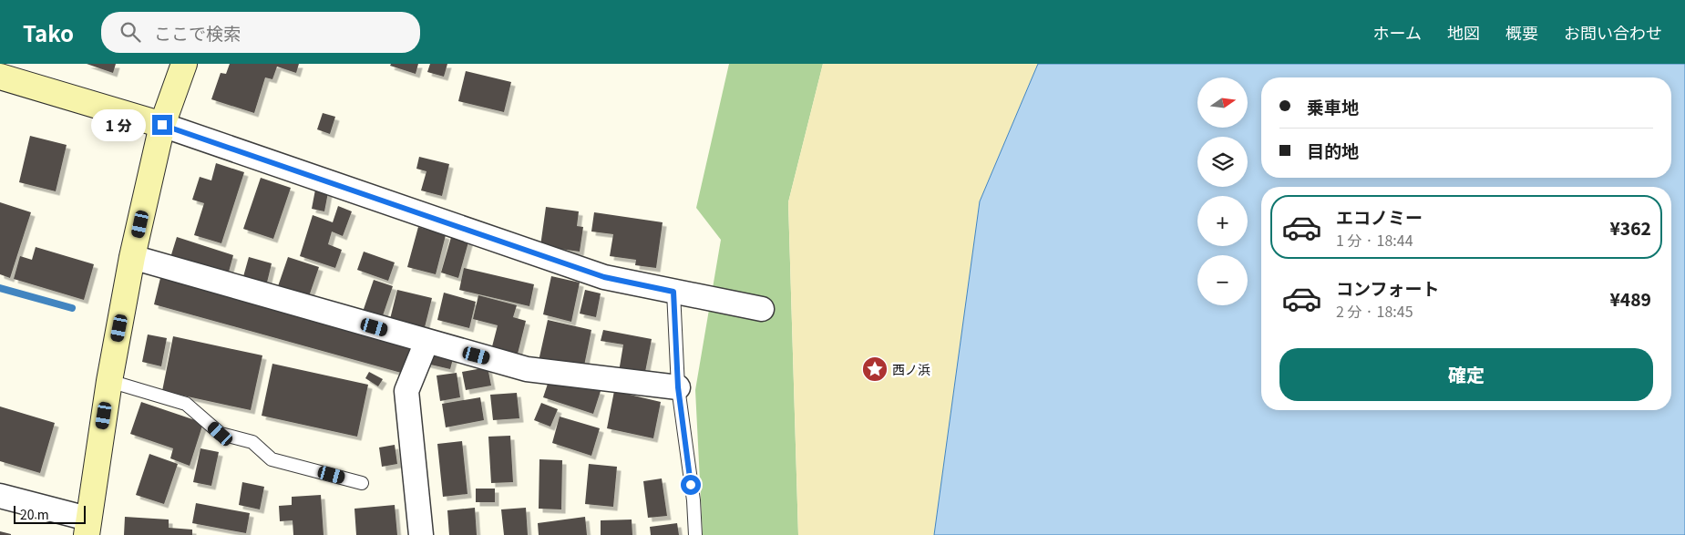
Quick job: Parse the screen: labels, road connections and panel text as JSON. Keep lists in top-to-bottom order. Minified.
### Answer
{"places":{"place":["西ノ浜"]},"scale_bar":"20 m","north":"right","page":{"header":"Tako","search":"ここで検索","nav":["ホーム","地図","概要","お問い合わせ"],"map_buttons":["+","−"],"banner":["乗車地","目的地"],"bubble":"1 分","list":[{"name":"エコノミー","note":"1 分 · 18:44","value":"¥362"},{"name":"コンフォート","note":"2 分 · 18:45","value":"¥489"}],"buttons":"確定","scale":"20 m"}}
